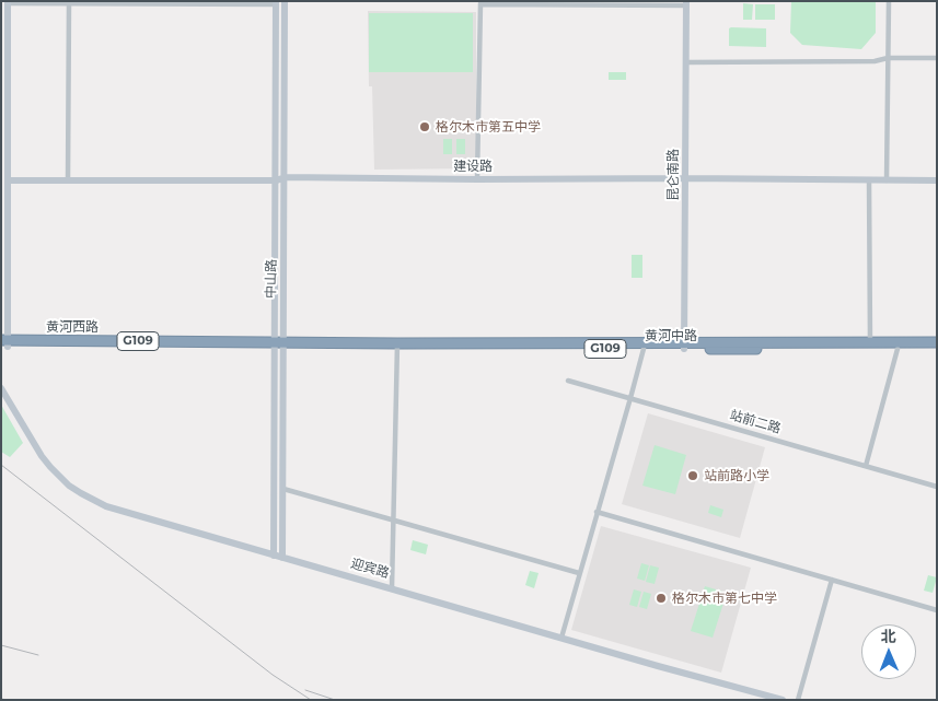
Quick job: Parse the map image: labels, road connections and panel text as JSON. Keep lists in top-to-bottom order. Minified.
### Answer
{"streets":{"highway":["黄河西路","黄河中路","G109"],"main road":["建设路","昆仑南路","中山路","迎宾路"],"street":["站前二路"]},"crossings":[["建设路","昆仑南路"],["建设路","中山路"],["昆仑南路","黄河中路"],["中山路","黄河西路"],["中山路","黄河中路"],["中山路","迎宾路"],["黄河西路","黄河中路"]],"places":["格尔木市第五中学","站前路小学","格尔木市第七中学"],"north":"top"}
